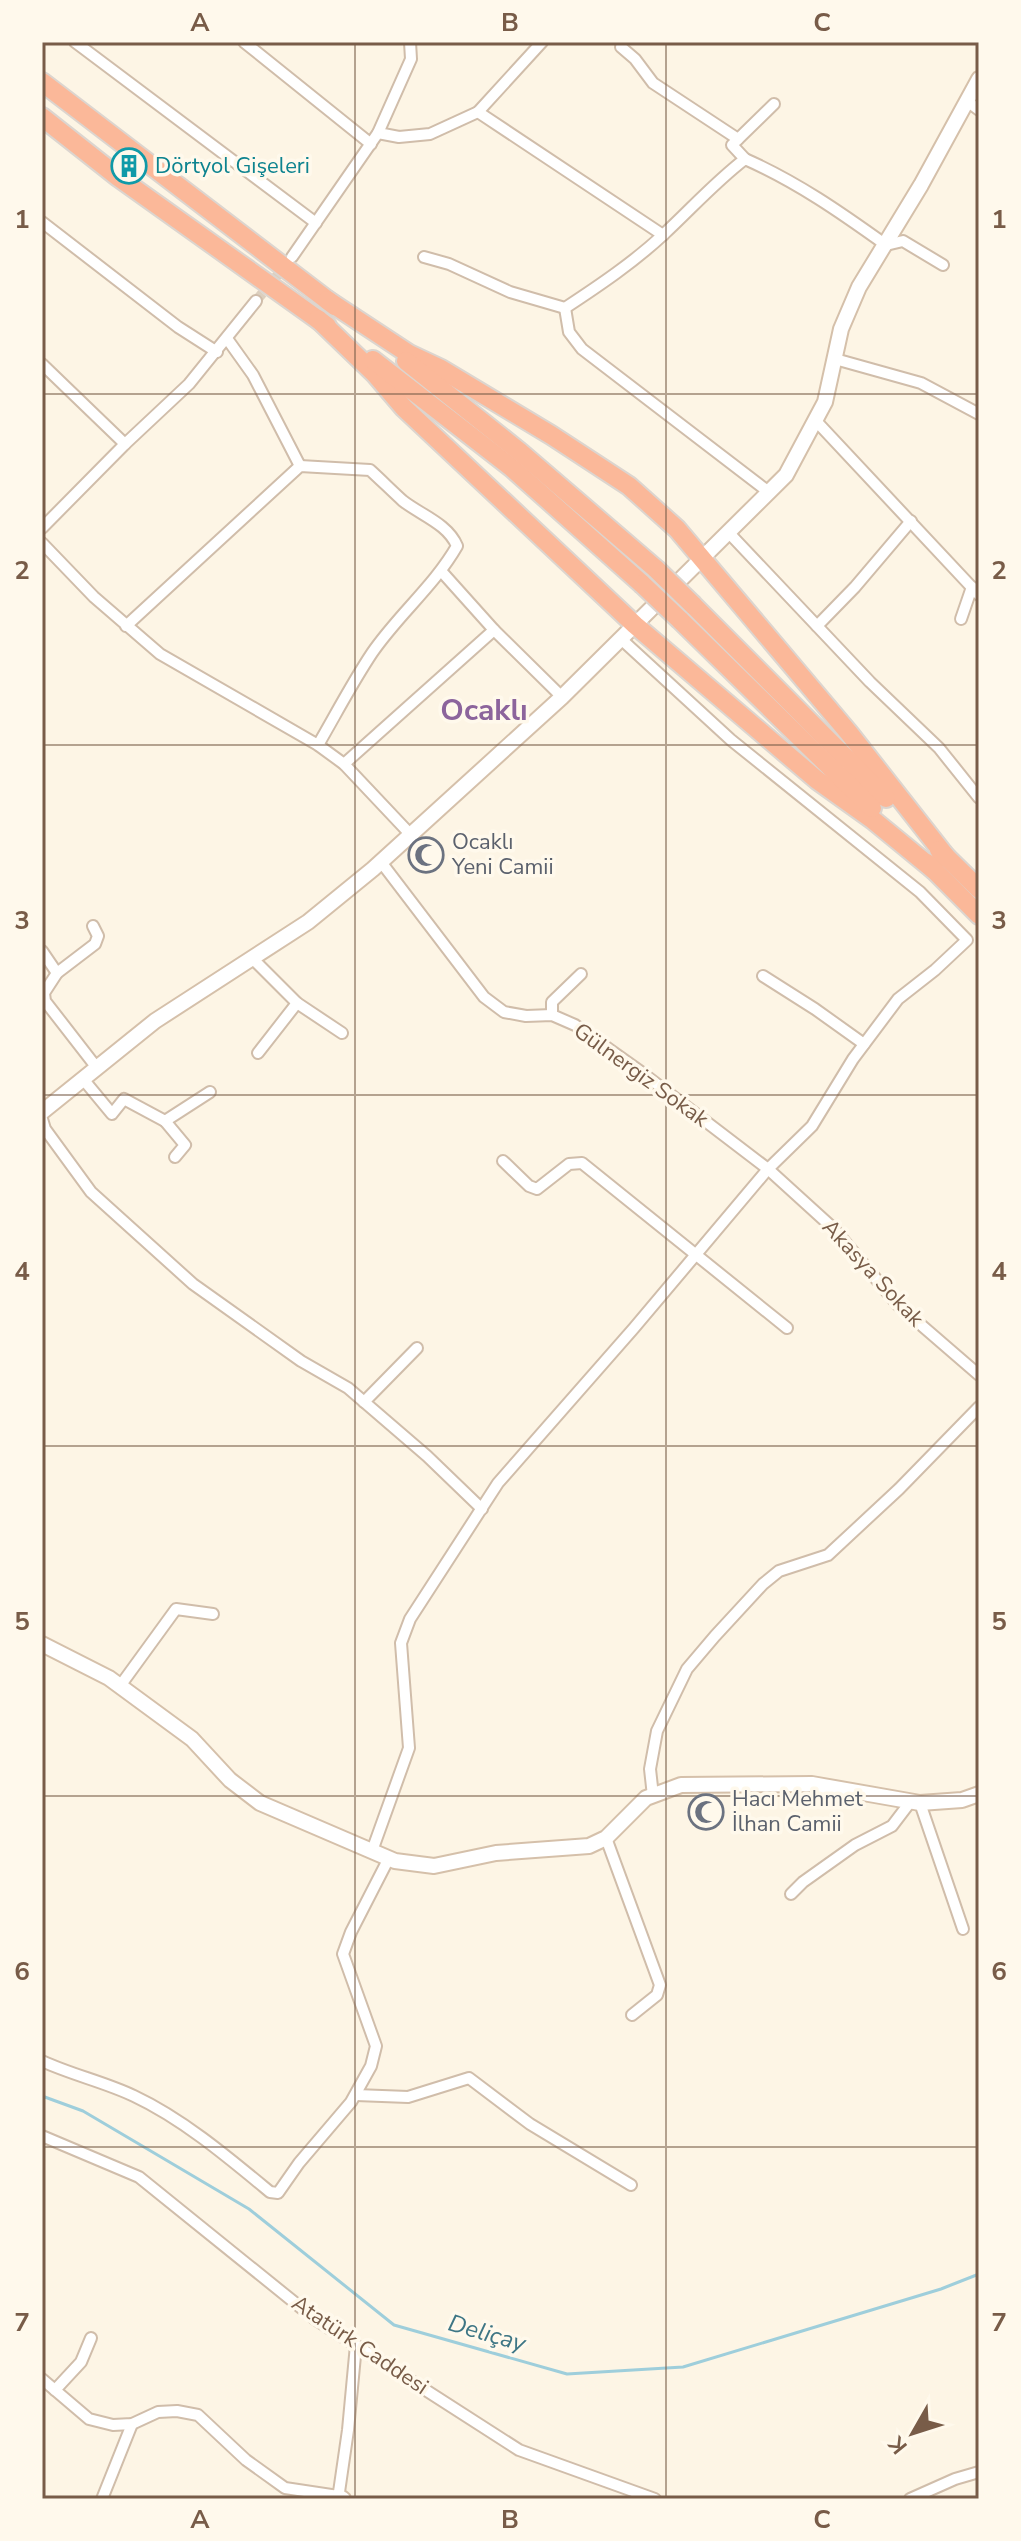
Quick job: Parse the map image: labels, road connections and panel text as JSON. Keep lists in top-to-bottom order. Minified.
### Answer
{"streets":{"street":["Gülnergiz Sokak","Akasya Sokak","Atatürk Caddesi"]},"crossings":[["Gülnergiz Sokak","Akasya Sokak"]],"districts":["Ocaklı"],"water":["Deliçay"],"places":{"building":["Dörtyol Gişeleri"],"mosque":["Ocaklı Yeni Camii","Hacı Mehmet İlhan Camii"]},"north":"bottom left","grid":{"columns":["A","B","C"],"rows":["1","2","3","4","5","6","7"]}}
